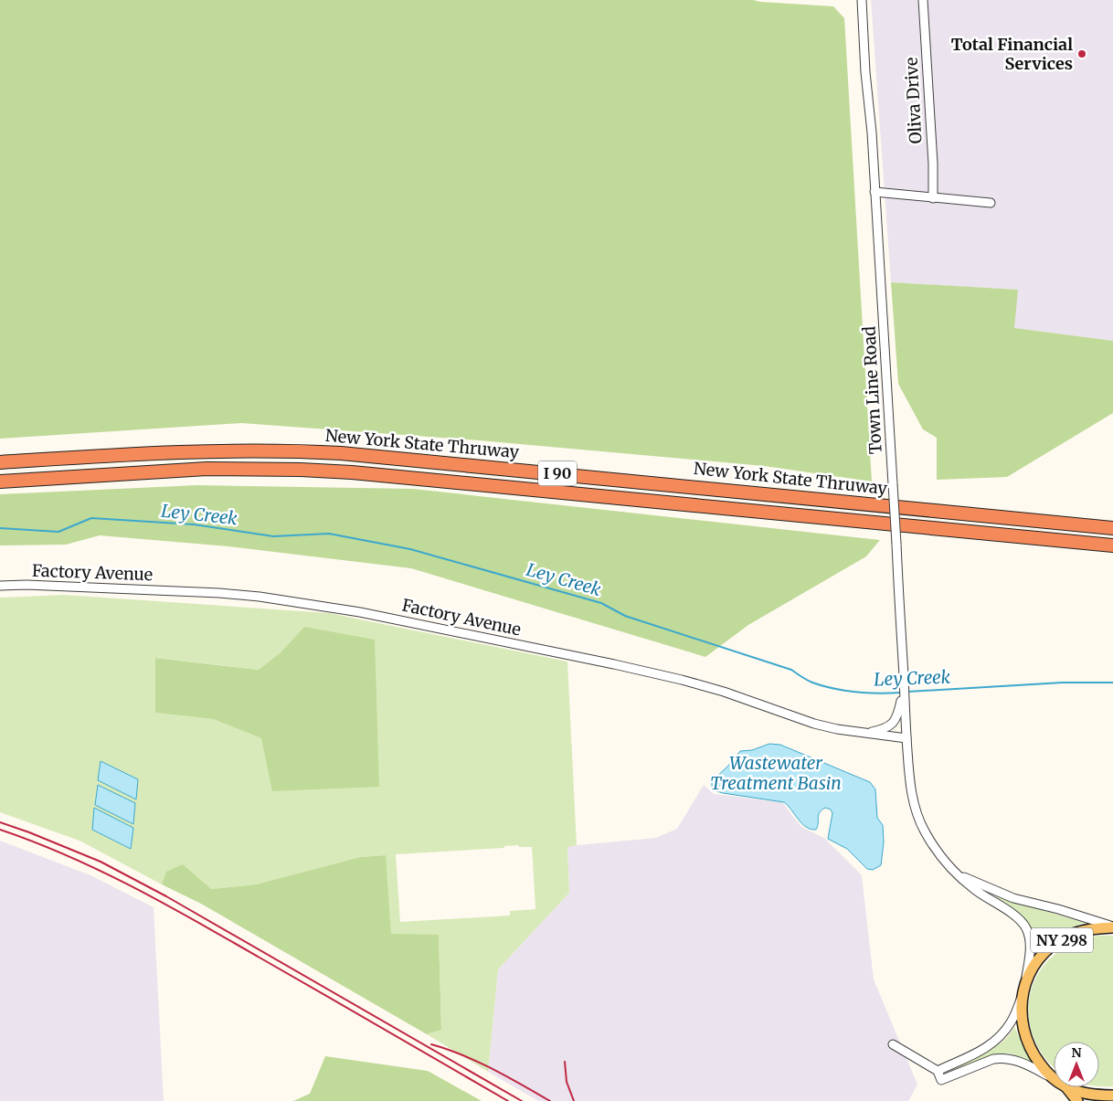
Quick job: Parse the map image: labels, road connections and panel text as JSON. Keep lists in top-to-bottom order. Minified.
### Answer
{"streets":{"highway":["New York State Thruway","I 90"],"main road":["NY 298"],"street":["Oliva Drive","Town Line Road","Factory Avenue"]},"water":["Ley Creek","Wastewater Treatment Basin"],"places":["Total Financial Services"],"north":"top"}
